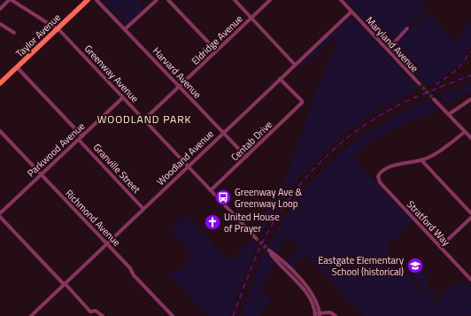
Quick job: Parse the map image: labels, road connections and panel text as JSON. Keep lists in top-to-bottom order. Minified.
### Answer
{"streets":{"main road":["Taylor Avenue"],"street":["Eldridge Avenue","Maryland Avenue","Harvard Avenue","Greenway Avenue","Centab Drive","Parkwood Avenue","Woodland Avenue","Granville Street","Richmond Avenue","Stratford Way"]},"crossings":[["Taylor Avenue","Greenway Avenue"],["Eldridge Avenue","Harvard Avenue"],["Eldridge Avenue","Greenway Avenue"],["Maryland Avenue","Woodland Avenue"],["Harvard Avenue","Centab Drive"],["Harvard Avenue","Woodland Avenue"],["Greenway Avenue","Centab Drive"],["Greenway Avenue","Parkwood Avenue"],["Greenway Avenue","Woodland Avenue"],["Centab Drive","Woodland Avenue"],["Parkwood Avenue","Granville Street"],["Parkwood Avenue","Richmond Avenue"],["Woodland Avenue","Granville Street"],["Woodland Avenue","Richmond Avenue"]],"districts":["WOODLAND PARK"],"places":{"bus stop":["Greenway Ave & Greenway Loop"],"church":["United House of Prayer"],"school or university":["Eastgate Elementary School (historical)"]}}
